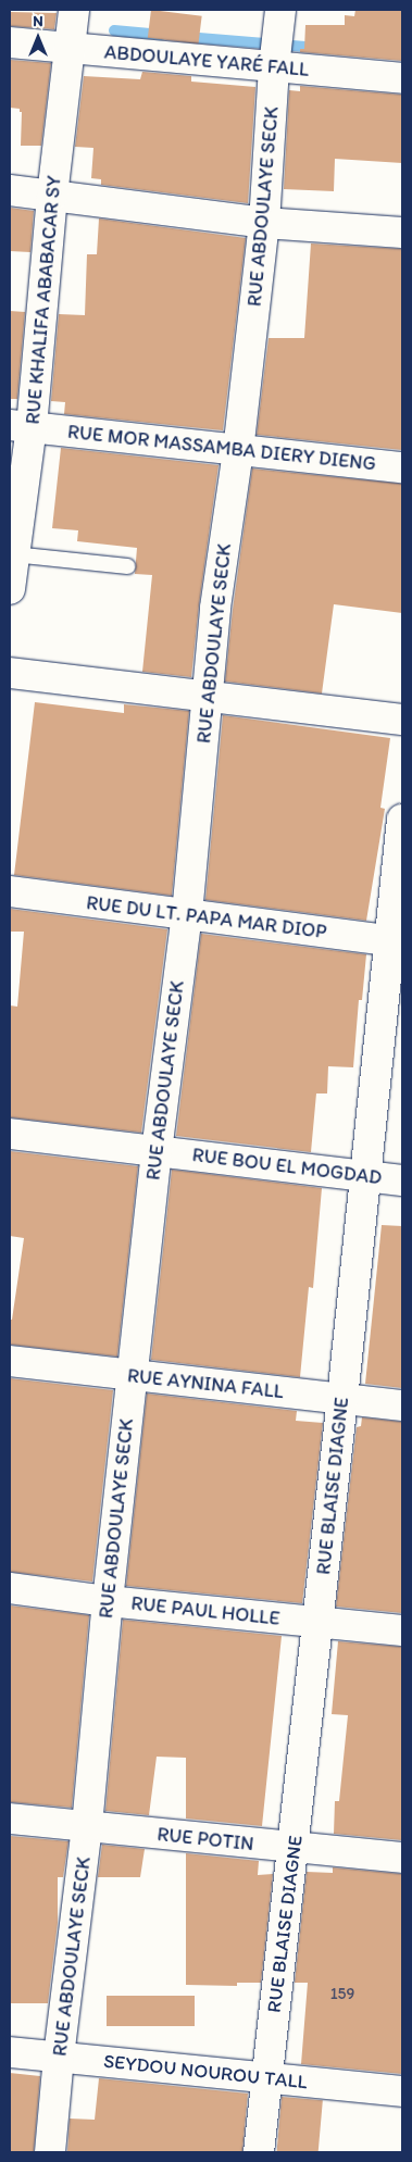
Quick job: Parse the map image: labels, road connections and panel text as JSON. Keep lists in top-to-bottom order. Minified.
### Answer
{"streets":{"street":["ABDOULAYE YARÉ FALL","RUE ABDOULAYE SECK","RUE KHALIFA ABABACAR SY","RUE MOR MASSAMBA DIERY DIENG","RUE DU LT. PAPA MAR DIOP","RUE BOU EL MOGDAD","RUE AYNINA FALL","RUE BLAISE DIAGNE","RUE PAUL HOLLE","RUE POTIN","SEYDOU NOUROU TALL"]},"crossings":[["ABDOULAYE YARÉ FALL","RUE ABDOULAYE SECK"],["ABDOULAYE YARÉ FALL","RUE KHALIFA ABABACAR SY"],["RUE ABDOULAYE SECK","RUE MOR MASSAMBA DIERY DIENG"],["RUE ABDOULAYE SECK","RUE DU LT. PAPA MAR DIOP"],["RUE ABDOULAYE SECK","RUE BOU EL MOGDAD"],["RUE ABDOULAYE SECK","RUE AYNINA FALL"],["RUE ABDOULAYE SECK","RUE PAUL HOLLE"],["RUE ABDOULAYE SECK","RUE POTIN"],["RUE ABDOULAYE SECK","SEYDOU NOUROU TALL"],["RUE KHALIFA ABABACAR SY","RUE MOR MASSAMBA DIERY DIENG"],["RUE DU LT. PAPA MAR DIOP","RUE BLAISE DIAGNE"],["RUE BOU EL MOGDAD","RUE BLAISE DIAGNE"],["RUE AYNINA FALL","RUE BLAISE DIAGNE"],["RUE BLAISE DIAGNE","RUE PAUL HOLLE"],["RUE BLAISE DIAGNE","RUE POTIN"],["RUE BLAISE DIAGNE","SEYDOU NOUROU TALL"]],"house_numbers":["159"],"north":"top"}
